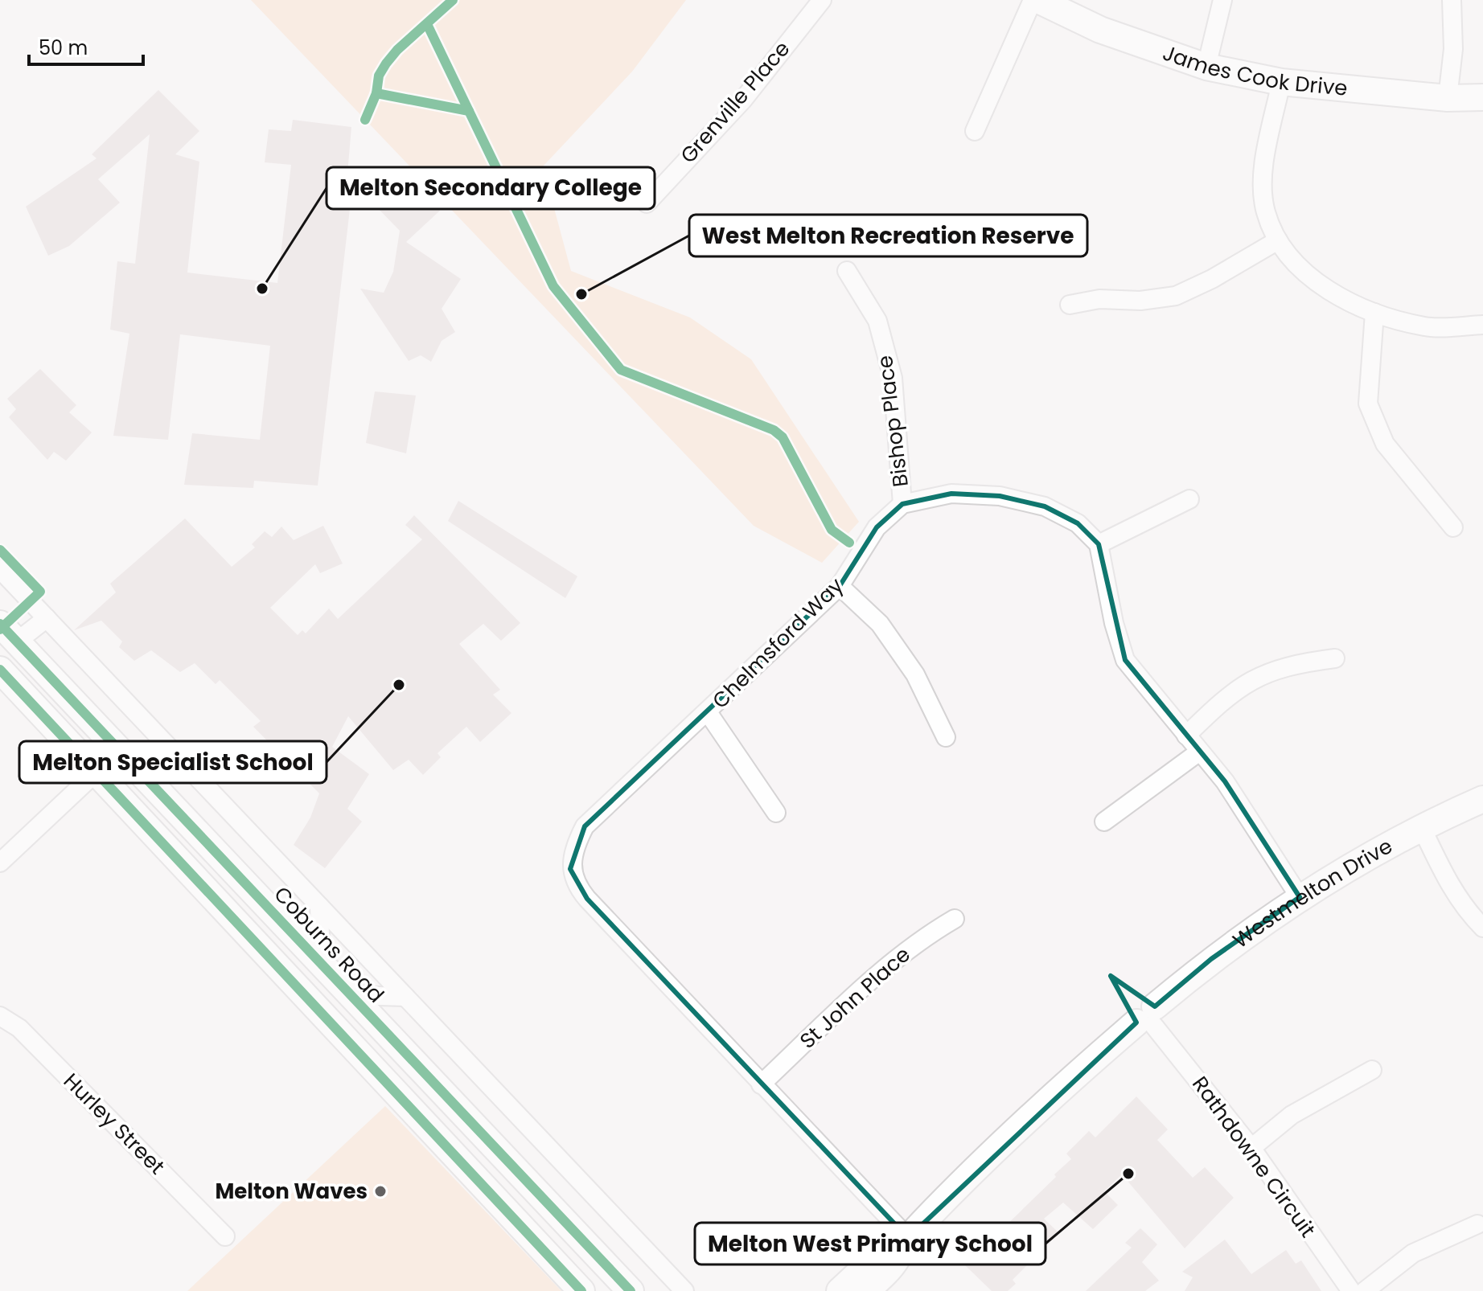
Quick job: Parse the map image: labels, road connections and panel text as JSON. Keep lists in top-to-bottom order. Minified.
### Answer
{"streets":{"street":["James Cook Drive","Grenville Place","Bishop Place","Chelmsford Way","Westmelton Drive","Coburns Road","St John Place","Hurley Street","Rathdowne Circuit"]},"crossings":[["Bishop Place","Chelmsford Way"],["Chelmsford Way","Westmelton Drive"],["Chelmsford Way","St John Place"],["Westmelton Drive","Rathdowne Circuit"]],"places":["Melton Secondary College","West Melton Recreation Reserve","Melton Specialist School","Melton West Primary School","Melton Waves"],"scale_bar":"50 m"}
